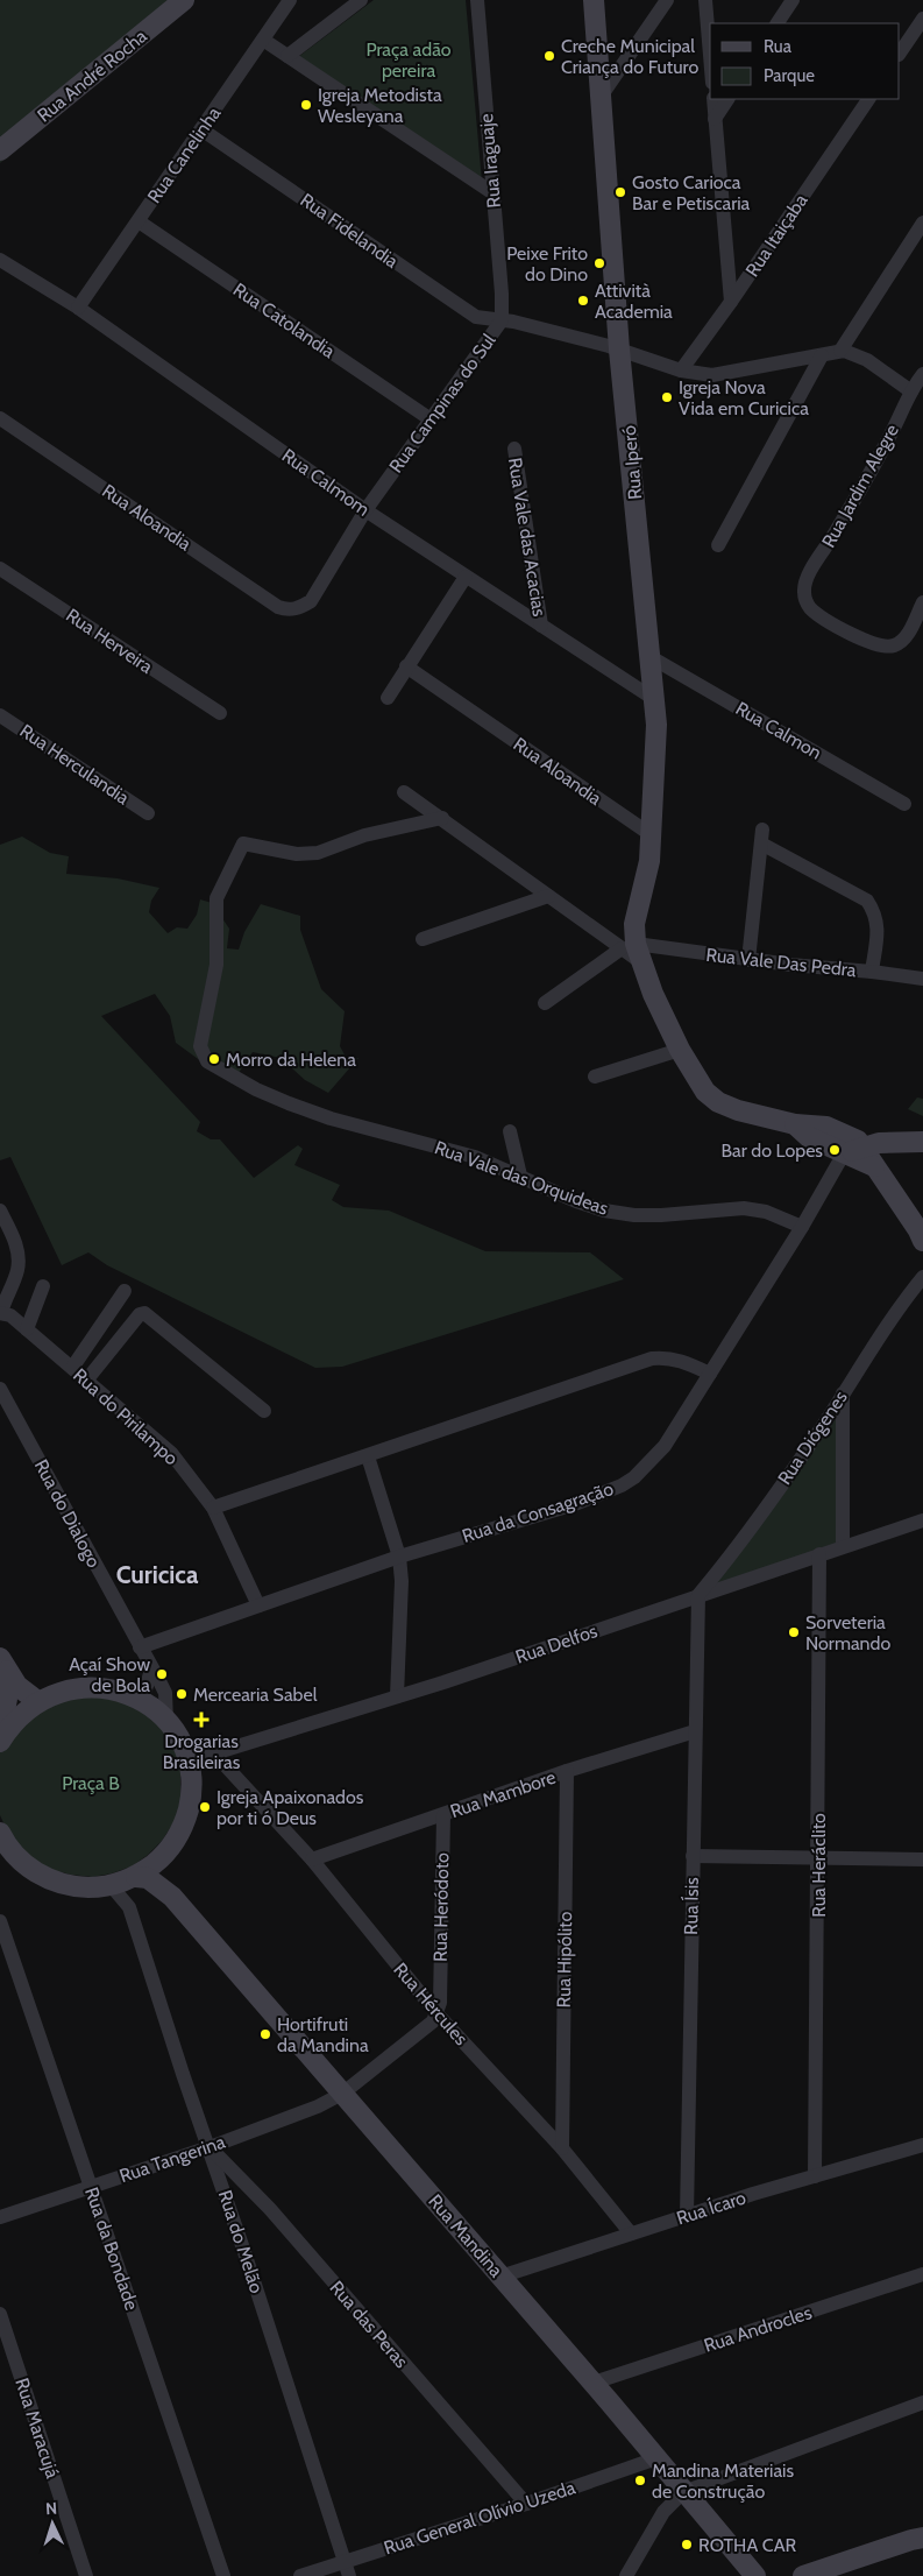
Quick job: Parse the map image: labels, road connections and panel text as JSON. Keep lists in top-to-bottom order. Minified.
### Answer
{"streets":{"street":["Rua André Rocha","Rua Canelinha","Rua Iraguaje","Rua Fidelandia","Rua Itaiçaba","Rua Catolandia","Rua Campinas do Sul","Rua Iperó","Rua Calmom","Rua Jardim Alegre","Rua Aloandia","Rua Vale das Acacias","Rua Herveira","Rua Calmon","Rua Herculandia","Rua Vale Das Pedra","Rua Vale das Orquideas","Rua do Pirilampo","Rua Diógenes","Rua da Consagração","Rua do Dialogo","Rua Delfos","Rua Mambore","Rua Heráclito","Rua Ísis","Rua Heródoto","Rua Hipólito","Rua Hércules","Rua Tangerina","Rua Ícaro","Rua Mandina","Rua do Melão","Rua da Bondade","Rua das Peras","Rua Androcles","Rua Maracujá","Rua General Olívio Uzeda"]},"crossings":[["Rua Canelinha","Rua Fidelandia"],["Rua Canelinha","Rua Catolandia"],["Rua Canelinha","Rua Calmom"],["Rua Iraguaje","Rua Fidelandia"],["Rua Iraguaje","Rua Campinas do Sul"],["Rua Fidelandia","Rua Campinas do Sul"],["Rua Itaiçaba","Rua Campinas do Sul"],["Rua Catolandia","Rua Campinas do Sul"],["Rua Campinas do Sul","Rua Iperó"],["Rua Campinas do Sul","Rua Calmom"],["Rua Campinas do Sul","Rua Aloandia"],["Rua Iperó","Rua Calmom"],["Rua Iperó","Rua Aloandia"],["Rua Iperó","Rua Calmon"],["Rua Iperó","Rua Vale Das Pedra"],["Rua Calmom","Rua Vale das Acacias"],["Rua Vale das Orquideas","Rua da Consagração"],["Rua do Pirilampo","Rua da Consagração"],["Rua Diógenes","Rua Delfos"],["Rua Diógenes","Rua Ísis"],["Rua da Consagração","Rua do Dialogo"],["Rua Delfos","Rua Heráclito"],["Rua Delfos","Rua Ísis"],["Rua Delfos","Rua Hércules"],["Rua Mambore","Rua Ísis"],["Rua Mambore","Rua Heródoto"],["Rua Mambore","Rua Hipólito"],["Rua Mambore","Rua Hércules"],["Rua Heráclito","Rua Ícaro"],["Rua Ísis","Rua Ícaro"],["Rua Heródoto","Rua Hércules"],["Rua Hipólito","Rua Hércules"],["Rua Hércules","Rua Ícaro"],["Rua Tangerina","Rua Mandina"],["Rua Tangerina","Rua do Melão"],["Rua Tangerina","Rua da Bondade"],["Rua Tangerina","Rua das Peras"],["Rua Ícaro","Rua Mandina"],["Rua Mandina","Rua do Melão"],["Rua Mandina","Rua Androcles"],["Rua Mandina","Rua General Olívio Uzeda"],["Rua do Melão","Rua das Peras"],["Rua do Melão","Rua General Olívio Uzeda"],["Rua das Peras","Rua General Olívio Uzeda"]],"districts":["Curicica"],"parks":["Praça adão pereira","Praça B"],"places":{"other":["Creche Municipal Criança do Futuro","Igreja Metodista Wesleyana","Gosto Carioca Bar e Petiscaria","Peixe Frito do Dino","Attività Academia","Igreja Nova Vida em Curicica","Morro da Helena","Bar do Lopes","Sorveteria Normando","Açaí Show de Bola","Mercearia Sabel","Igreja Apaixonados por ti ó Deus","Hortifruti da Mandina","Mandina Materiais de Construção","ROTHA CAR"],"health":["Drogarias Brasileiras"]},"legend":["Rua","Parque"],"north":"top"}
